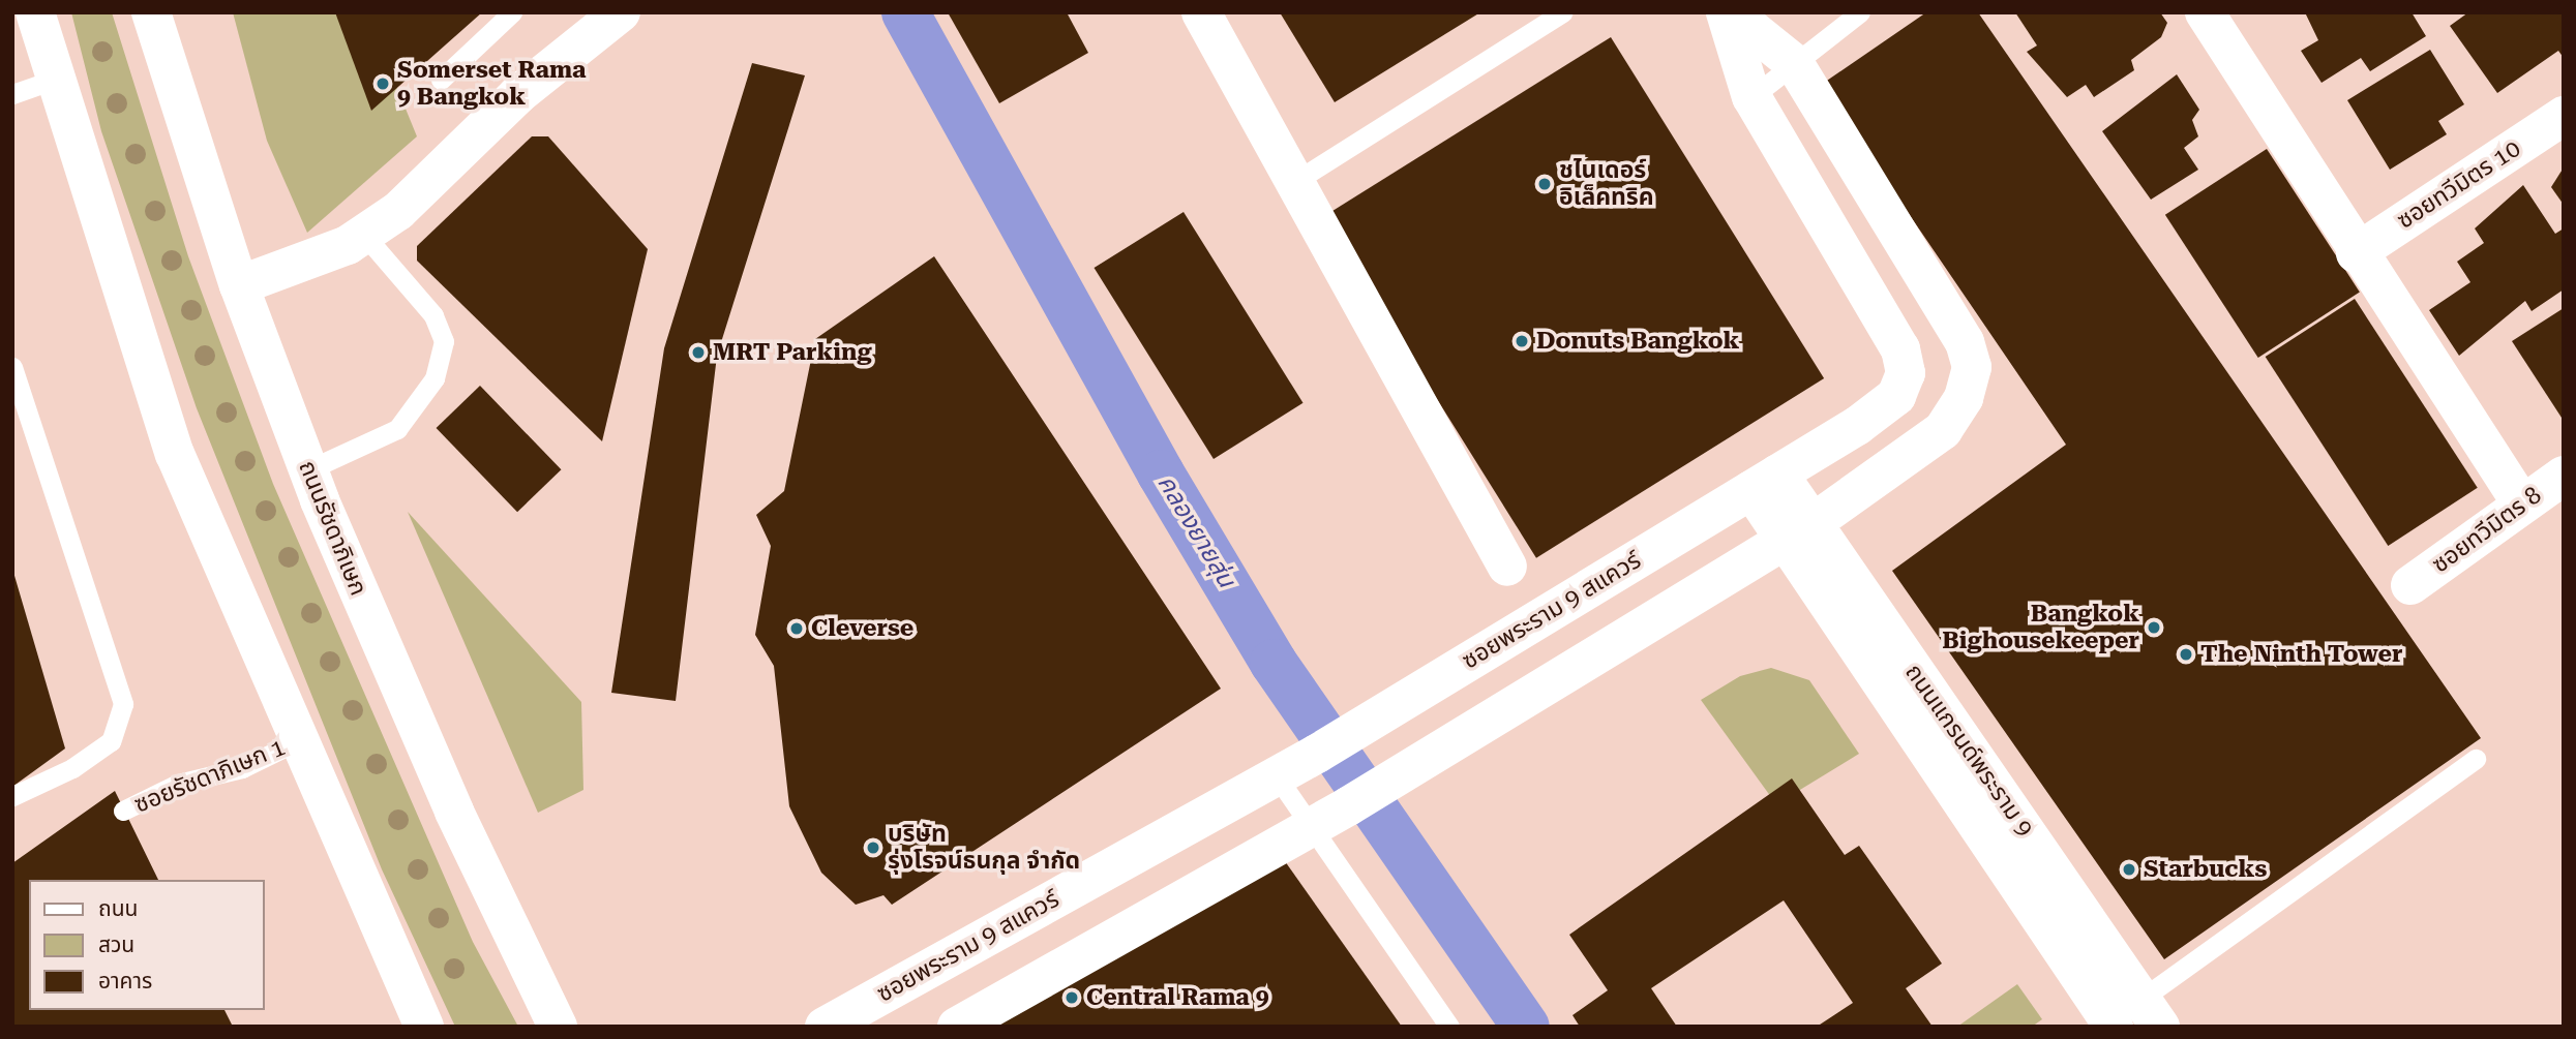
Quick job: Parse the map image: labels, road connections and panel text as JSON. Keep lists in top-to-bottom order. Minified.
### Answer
{"streets":{"street":["ซอยทวีมิตร 10","ถนนรัชดาภิเษก","ซอยทวีมิตร 8","ซอยพระราม 9 สแควร์","ถนนแกรนด์พระราม 9"],"lane":["ซอยรัชดาภิเษก 1"]},"crossings":[["ซอยพระราม 9 สแควร์","ถนนแกรนด์พระราม 9"]],"water":["คลองยายสุ่น"],"places":["Somerset Rama 9 Bangkok","ชไนเดอร์ อิเล็คทริค","Donuts Bangkok","MRT Parking","Bangkok Bighousekeeper","Cleverse","The Ninth Tower","บริษัท รุ่งโรจน์ธนกุล จำกัด","Starbucks","Central Rama 9"],"legend":["ถนน","สวน","อาคาร"]}
